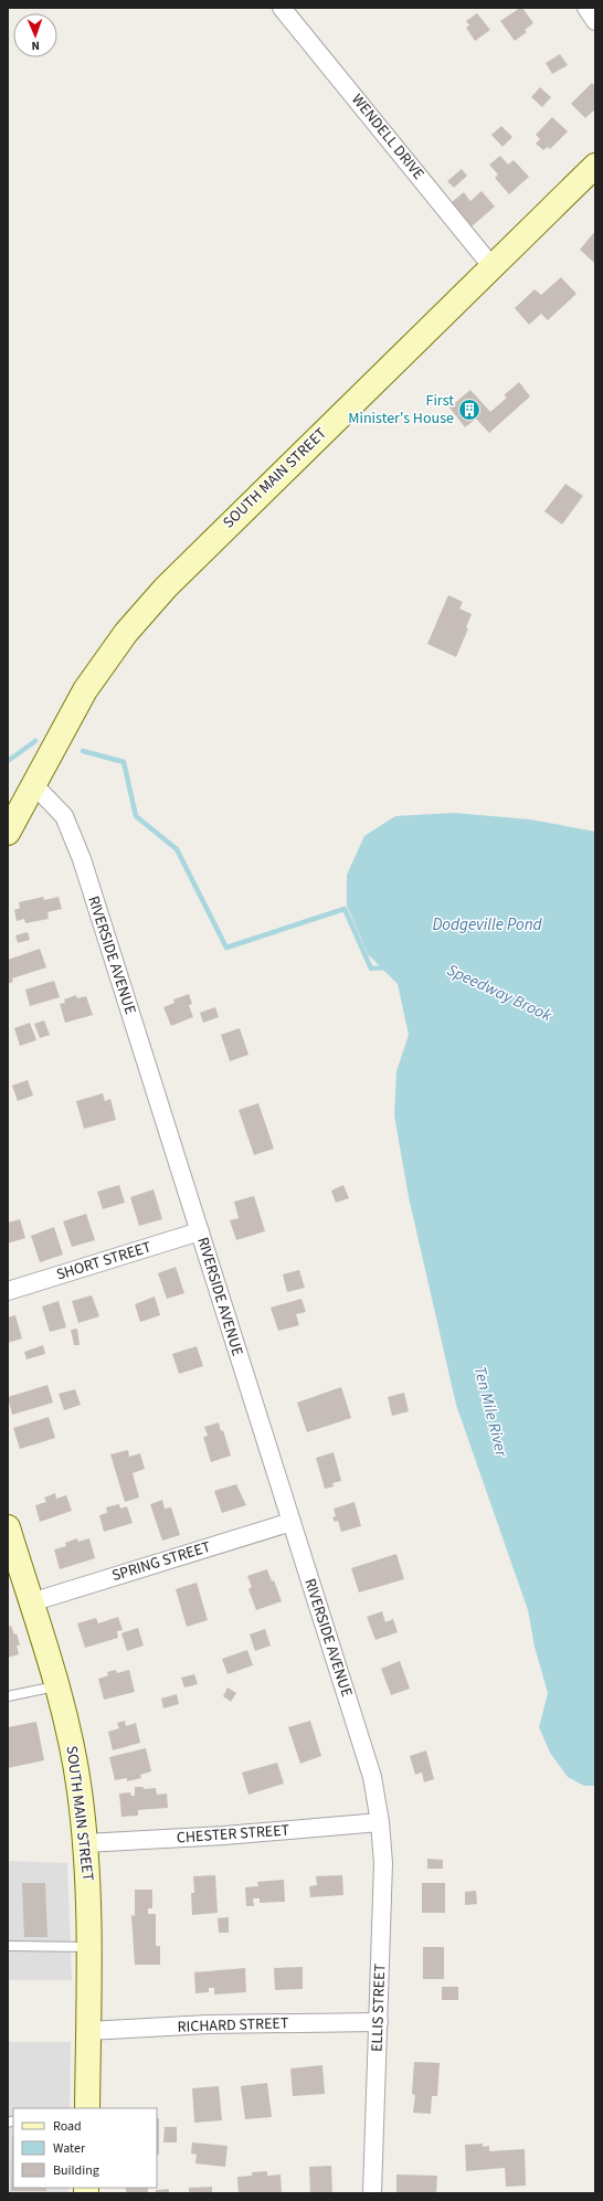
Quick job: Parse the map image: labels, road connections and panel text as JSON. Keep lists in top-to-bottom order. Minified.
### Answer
{"streets":{"main road":["SOUTH MAIN STREET"],"street":["WENDELL DRIVE","RIVERSIDE AVENUE","SHORT STREET","SPRING STREET","CHESTER STREET","ELLIS STREET","RICHARD STREET"]},"crossings":[["WENDELL DRIVE","SOUTH MAIN STREET"],["SOUTH MAIN STREET","RIVERSIDE AVENUE"],["SOUTH MAIN STREET","SPRING STREET"],["SOUTH MAIN STREET","CHESTER STREET"],["SOUTH MAIN STREET","RICHARD STREET"],["RIVERSIDE AVENUE","SHORT STREET"],["RIVERSIDE AVENUE","SPRING STREET"],["RIVERSIDE AVENUE","CHESTER STREET"],["RIVERSIDE AVENUE","ELLIS STREET"],["CHESTER STREET","ELLIS STREET"],["ELLIS STREET","RICHARD STREET"]],"water":["Dodgeville Pond","Speedway Brook","Ten Mile River"],"places":{"building":["First Minister's House"]},"legend":["Road","Water","Building"],"north":"bottom"}
